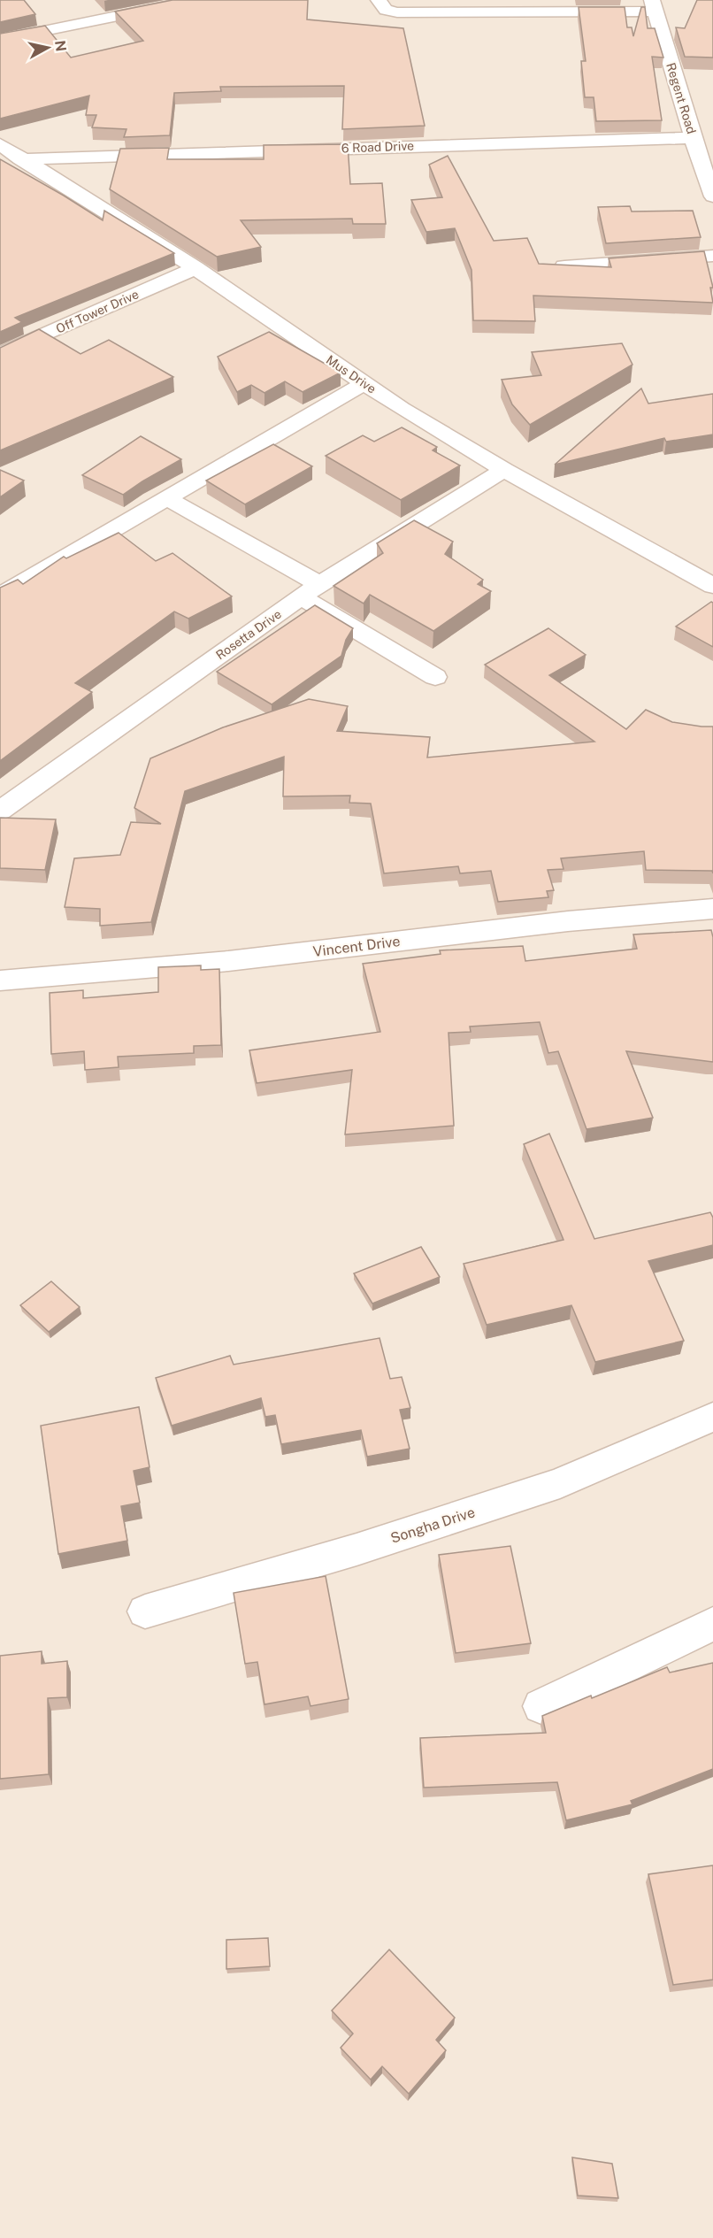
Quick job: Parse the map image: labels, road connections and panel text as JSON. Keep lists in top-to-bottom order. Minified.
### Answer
{"streets":{"street":["Regent Road","6 Road Drive","Off Tower Drive","Mus Drive","Rosetta Drive","Vincent Drive","Songha Drive"]},"crossings":[["Regent Road","6 Road Drive"],["6 Road Drive","Mus Drive"],["Off Tower Drive","Mus Drive"],["Mus Drive","Rosetta Drive"]],"north":"right"}
